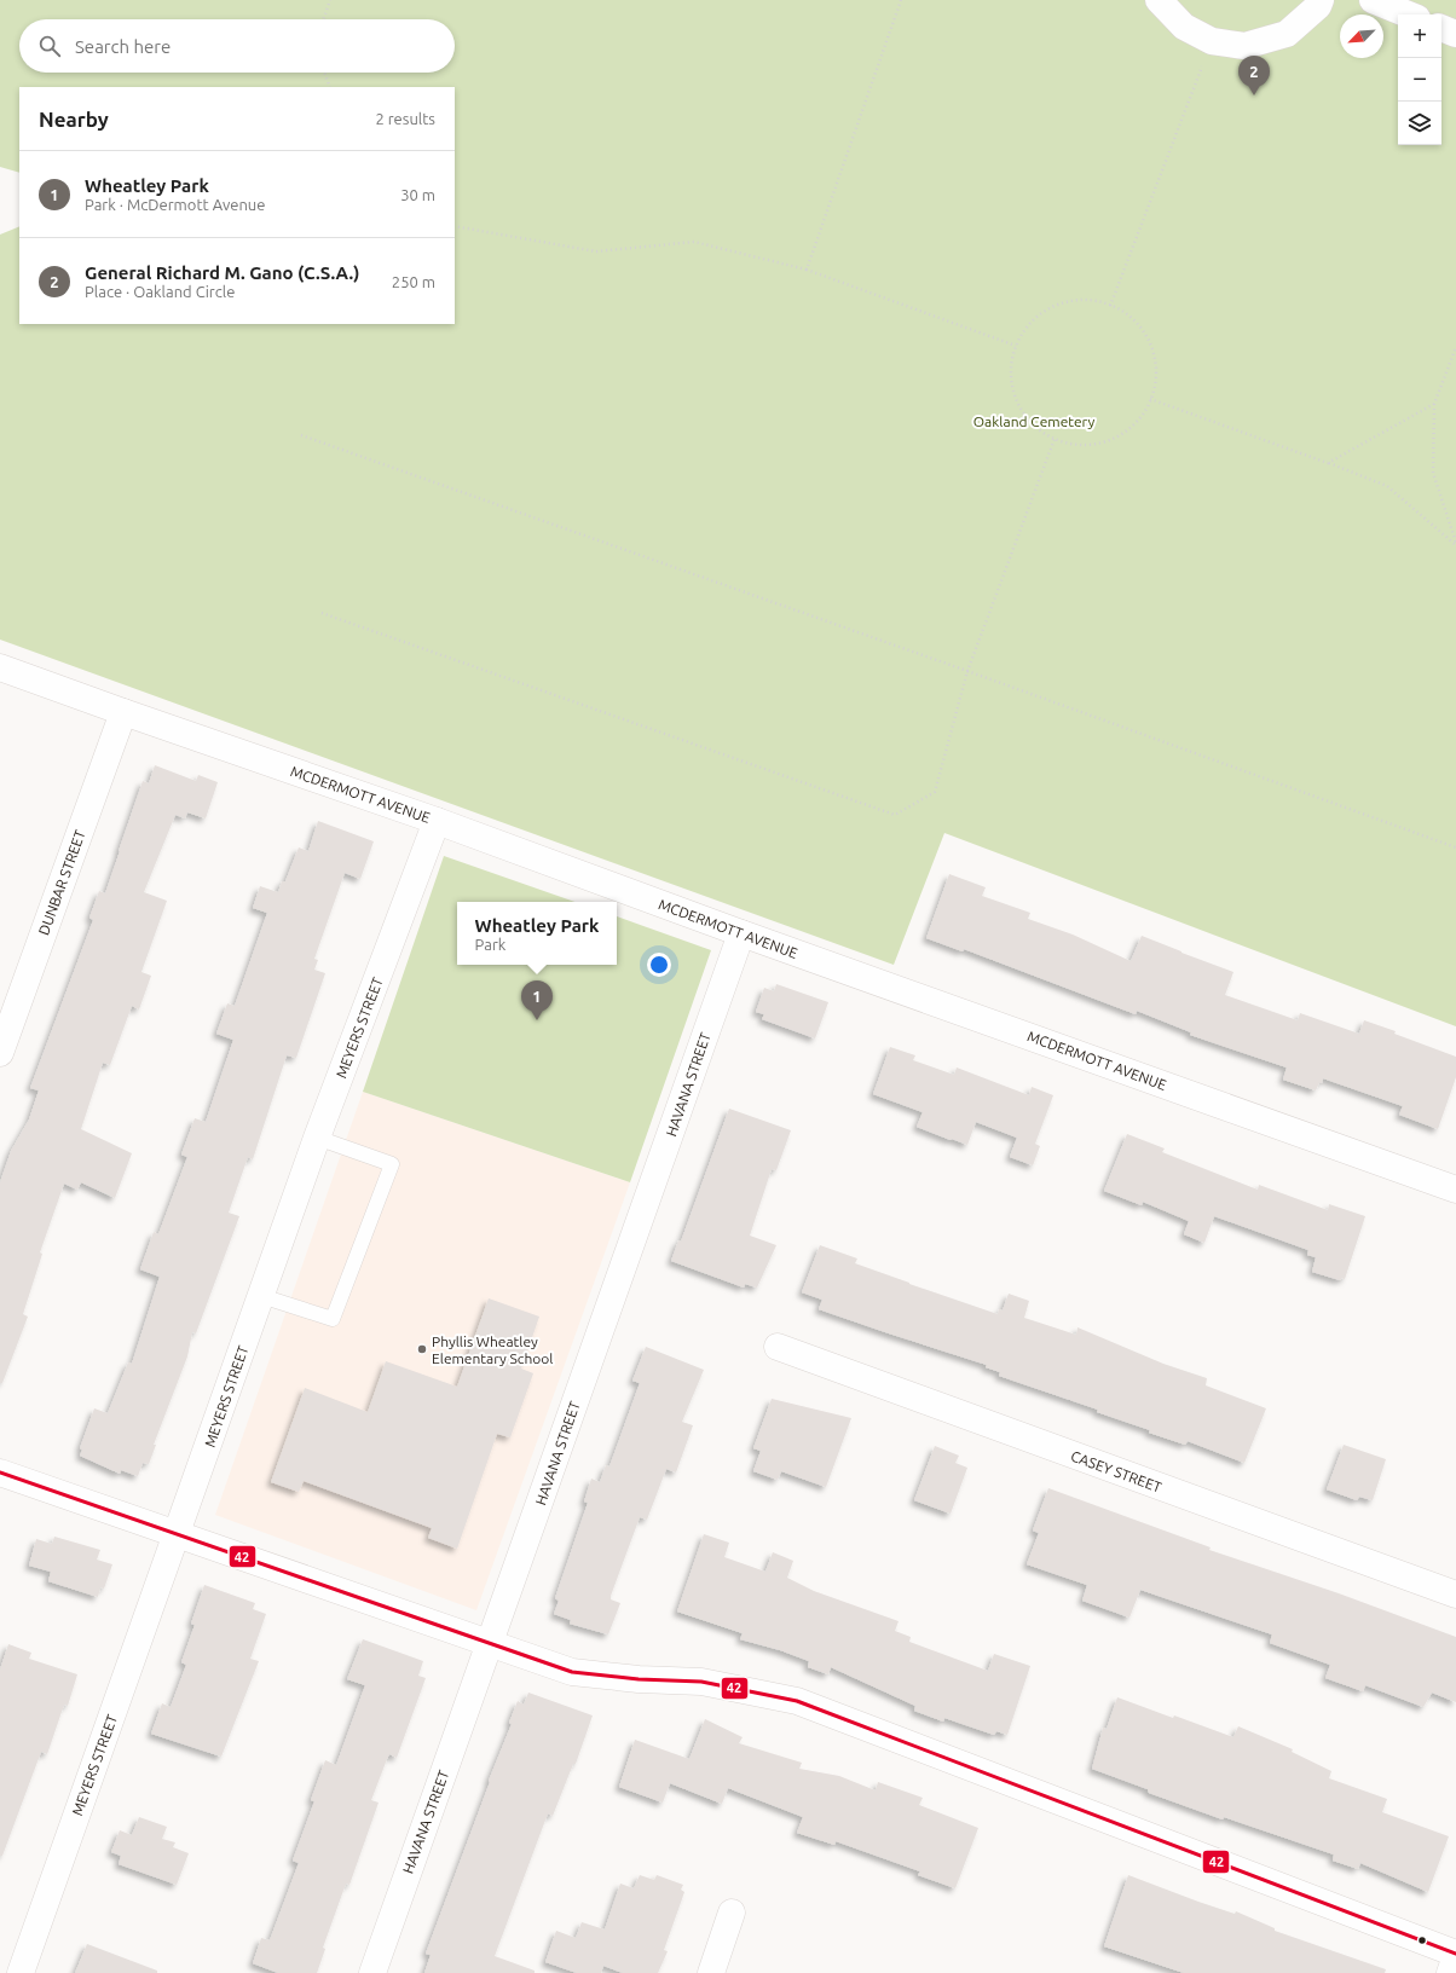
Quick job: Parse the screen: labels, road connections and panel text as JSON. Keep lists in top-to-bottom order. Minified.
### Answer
{"streets":{"street":["MCDERMOTT AVENUE","DUNBAR STREET","MEYERS STREET","HAVANA STREET","CASEY STREET"]},"crossings":[["MCDERMOTT AVENUE","DUNBAR STREET"],["MCDERMOTT AVENUE","MEYERS STREET"],["MCDERMOTT AVENUE","HAVANA STREET"]],"parks":["Oakland Cemetery"],"places":["Phyllis Wheatley Elementary School"],"lines":["transit line 42"],"north":"bottom left","page":{"map_buttons":["+","−"],"search":"Search here","pins":["2","1"],"heading":["Nearby","2 results"],"list":[{"mark":"1","name":"Wheatley Park","note":"Park · McDermott Avenue","value":"30 m"},{"mark":"2","name":"General Richard M. Gano (C.S.A.)","note":"Place · Oakland Circle","value":"250 m"}],"popup":["Wheatley Park","Park"]}}
